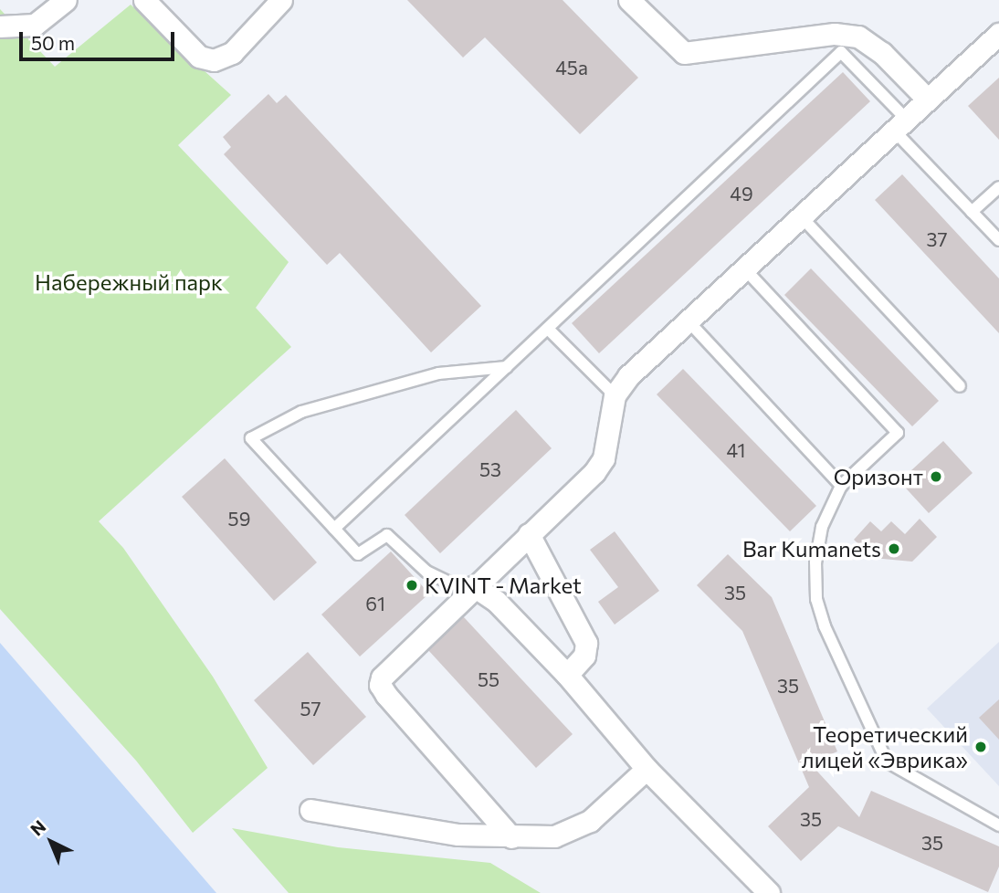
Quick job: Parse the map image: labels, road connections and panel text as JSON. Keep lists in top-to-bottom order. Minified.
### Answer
{"parks":["Набережный парк"],"places":["Оризонт","Bar Kumanets","KVINT - Market","Теоретический лицей «Эврика»"],"house_numbers":["45а","49","37","41","53","59","35","61","55","35","57","35","35"],"scale_bar":"50 m","north":"top left"}
